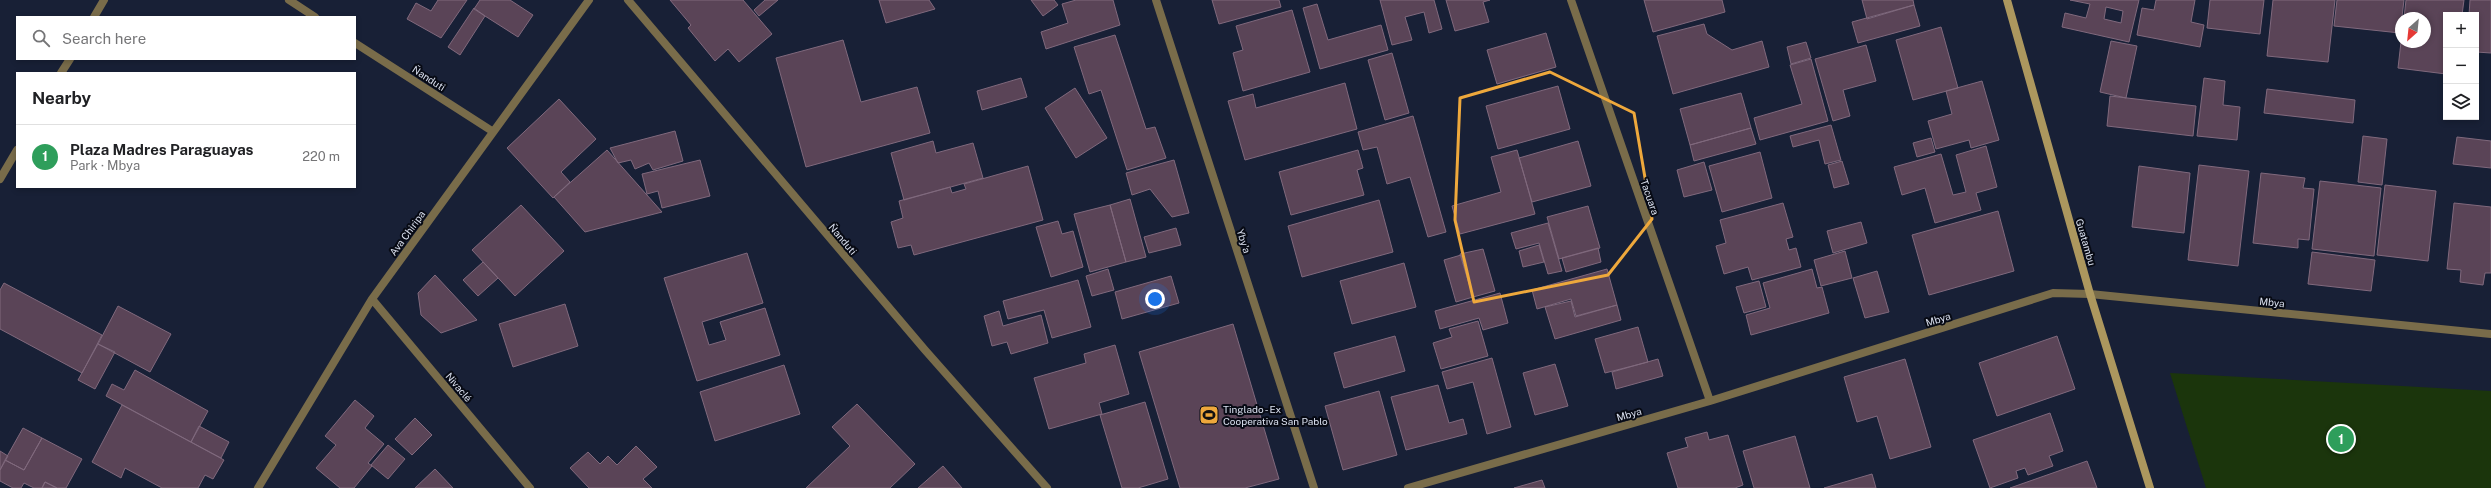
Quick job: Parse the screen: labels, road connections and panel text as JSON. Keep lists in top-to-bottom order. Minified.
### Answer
{"streets":{"street":["Ñanduti","Tacuara","Ava Chiripa","Yby'a","Guatambu","Mbya","Nivaclé"]},"crossings":[["Ñanduti","Ava Chiripa"],["Tacuara","Mbya"],["Ava Chiripa","Nivaclé"],["Guatambu","Mbya"]],"places":{"sports":["Tinglado - Ex Cooperativa San Pablo"]},"north":"bottom left","page":{"map_buttons":["+","−"],"search":"Search here","heading":"Nearby","list":[{"mark":"1","name":"Plaza Madres Paraguayas","note":"Park · Mbya","value":"220 m"}],"pins":"1"}}
